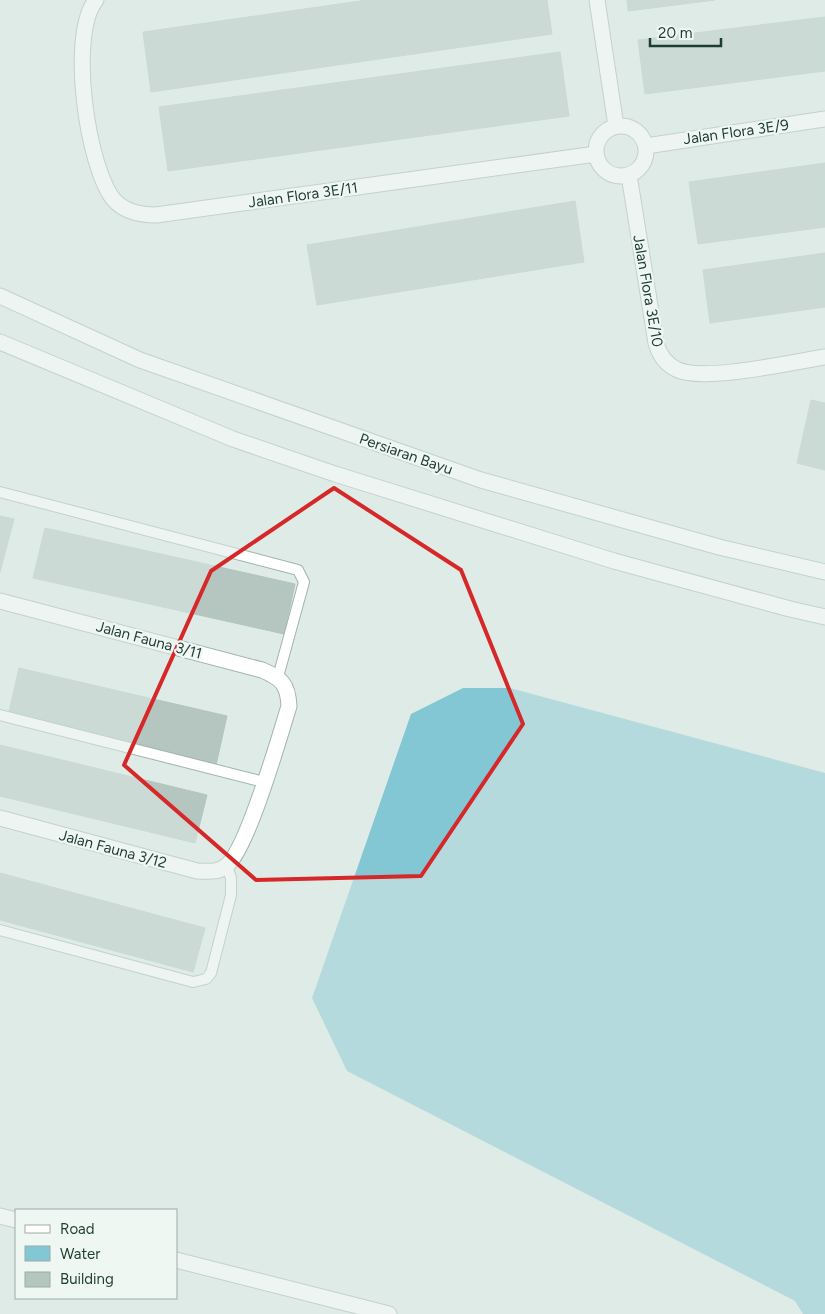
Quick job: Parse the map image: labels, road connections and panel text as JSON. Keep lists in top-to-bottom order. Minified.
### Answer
{"streets":{"street":["Jalan Flora 3E/9","Jalan Flora 3E/11","Jalan Flora 3E/10","Persiaran Bayu","Jalan Fauna 3/11","Jalan Fauna 3/12"]},"crossings":[["Jalan Flora 3E/9","Jalan Flora 3E/11"],["Jalan Flora 3E/9","Jalan Flora 3E/10"],["Jalan Flora 3E/11","Jalan Flora 3E/10"]],"legend":["Road","Water","Building"],"scale_bar":"20 m"}
